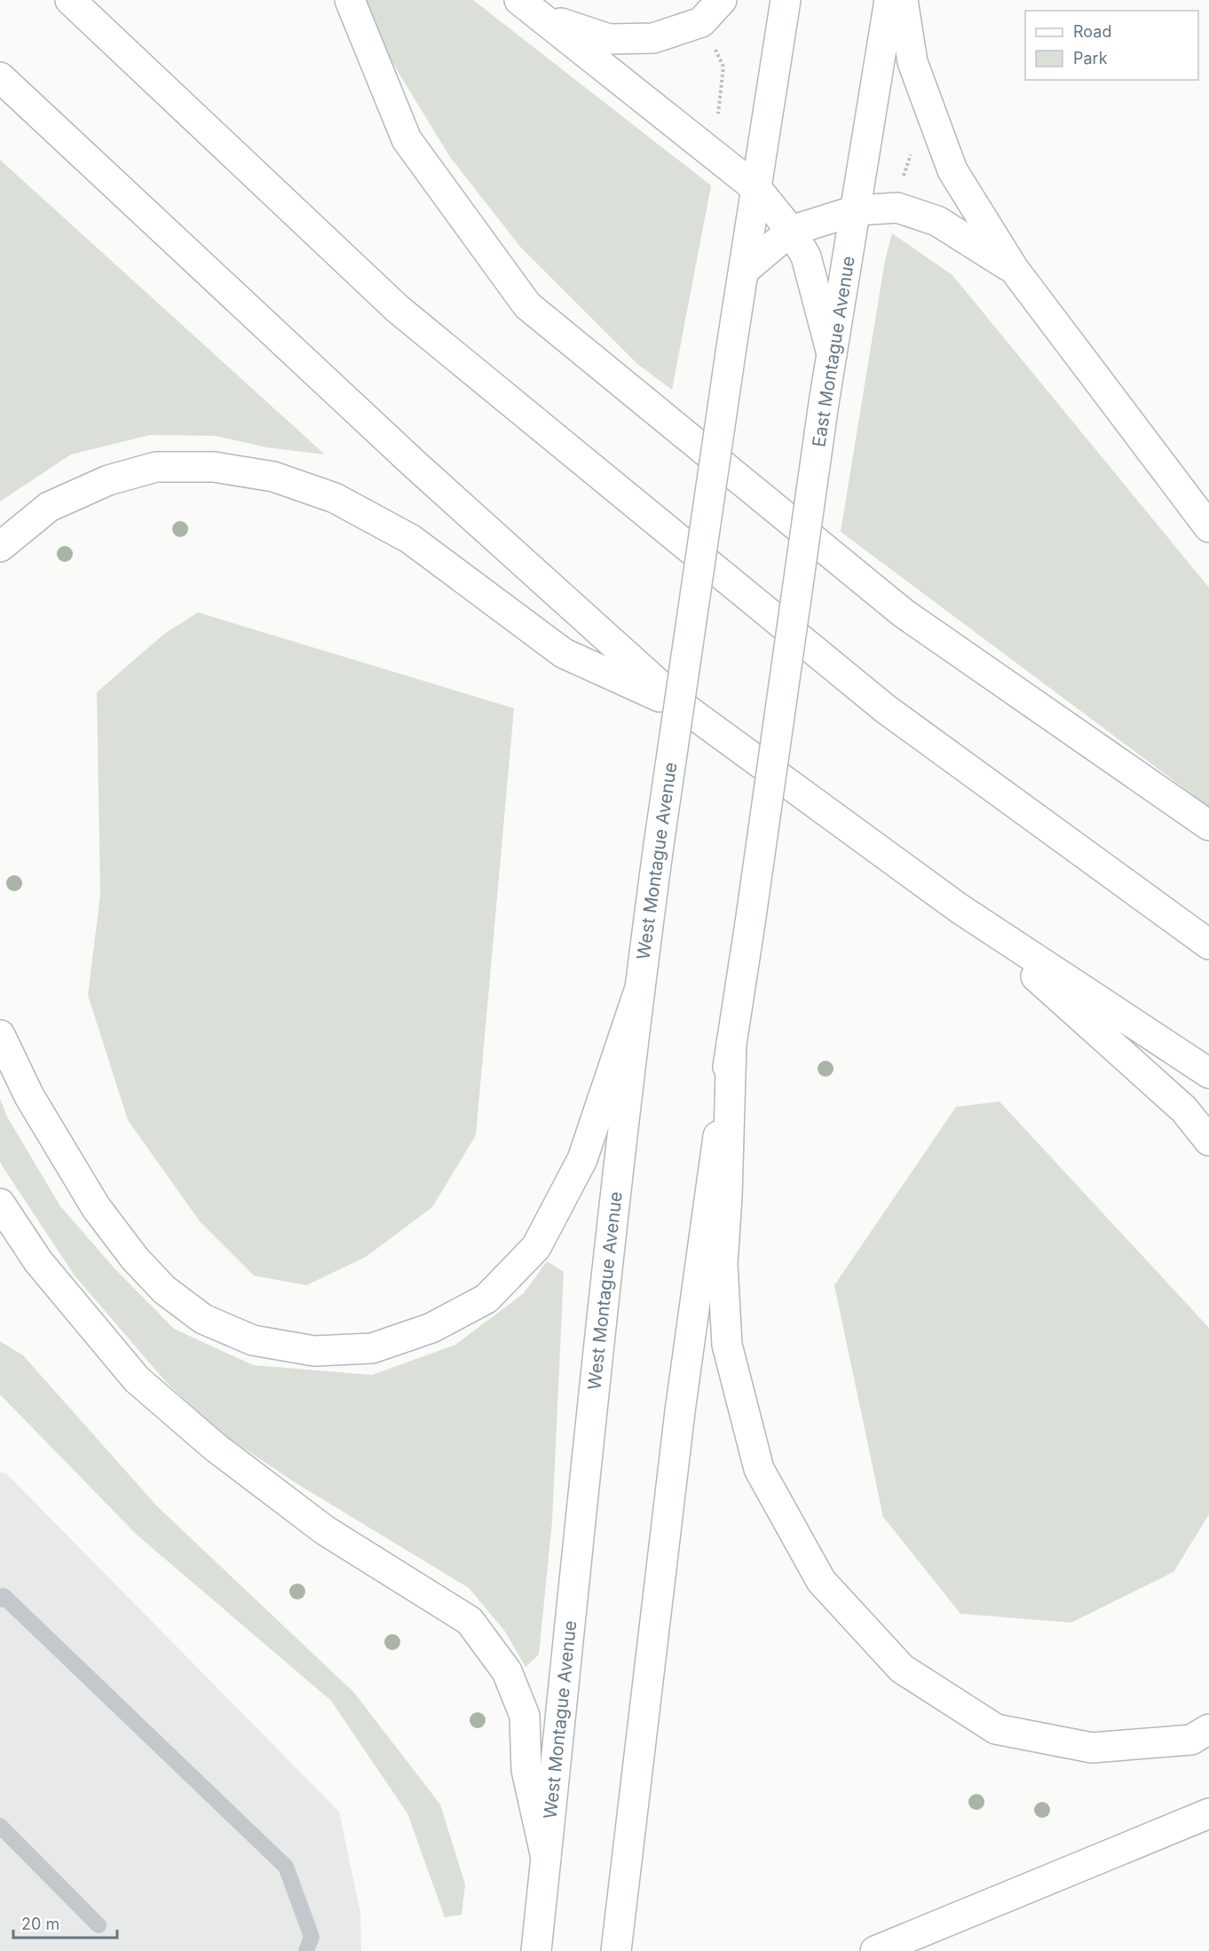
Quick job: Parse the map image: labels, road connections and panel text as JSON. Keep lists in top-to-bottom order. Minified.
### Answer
{"streets":{"main road":["East Montague Avenue","West Montague Avenue"]},"legend":["Road","Park"],"scale_bar":"20 m"}
